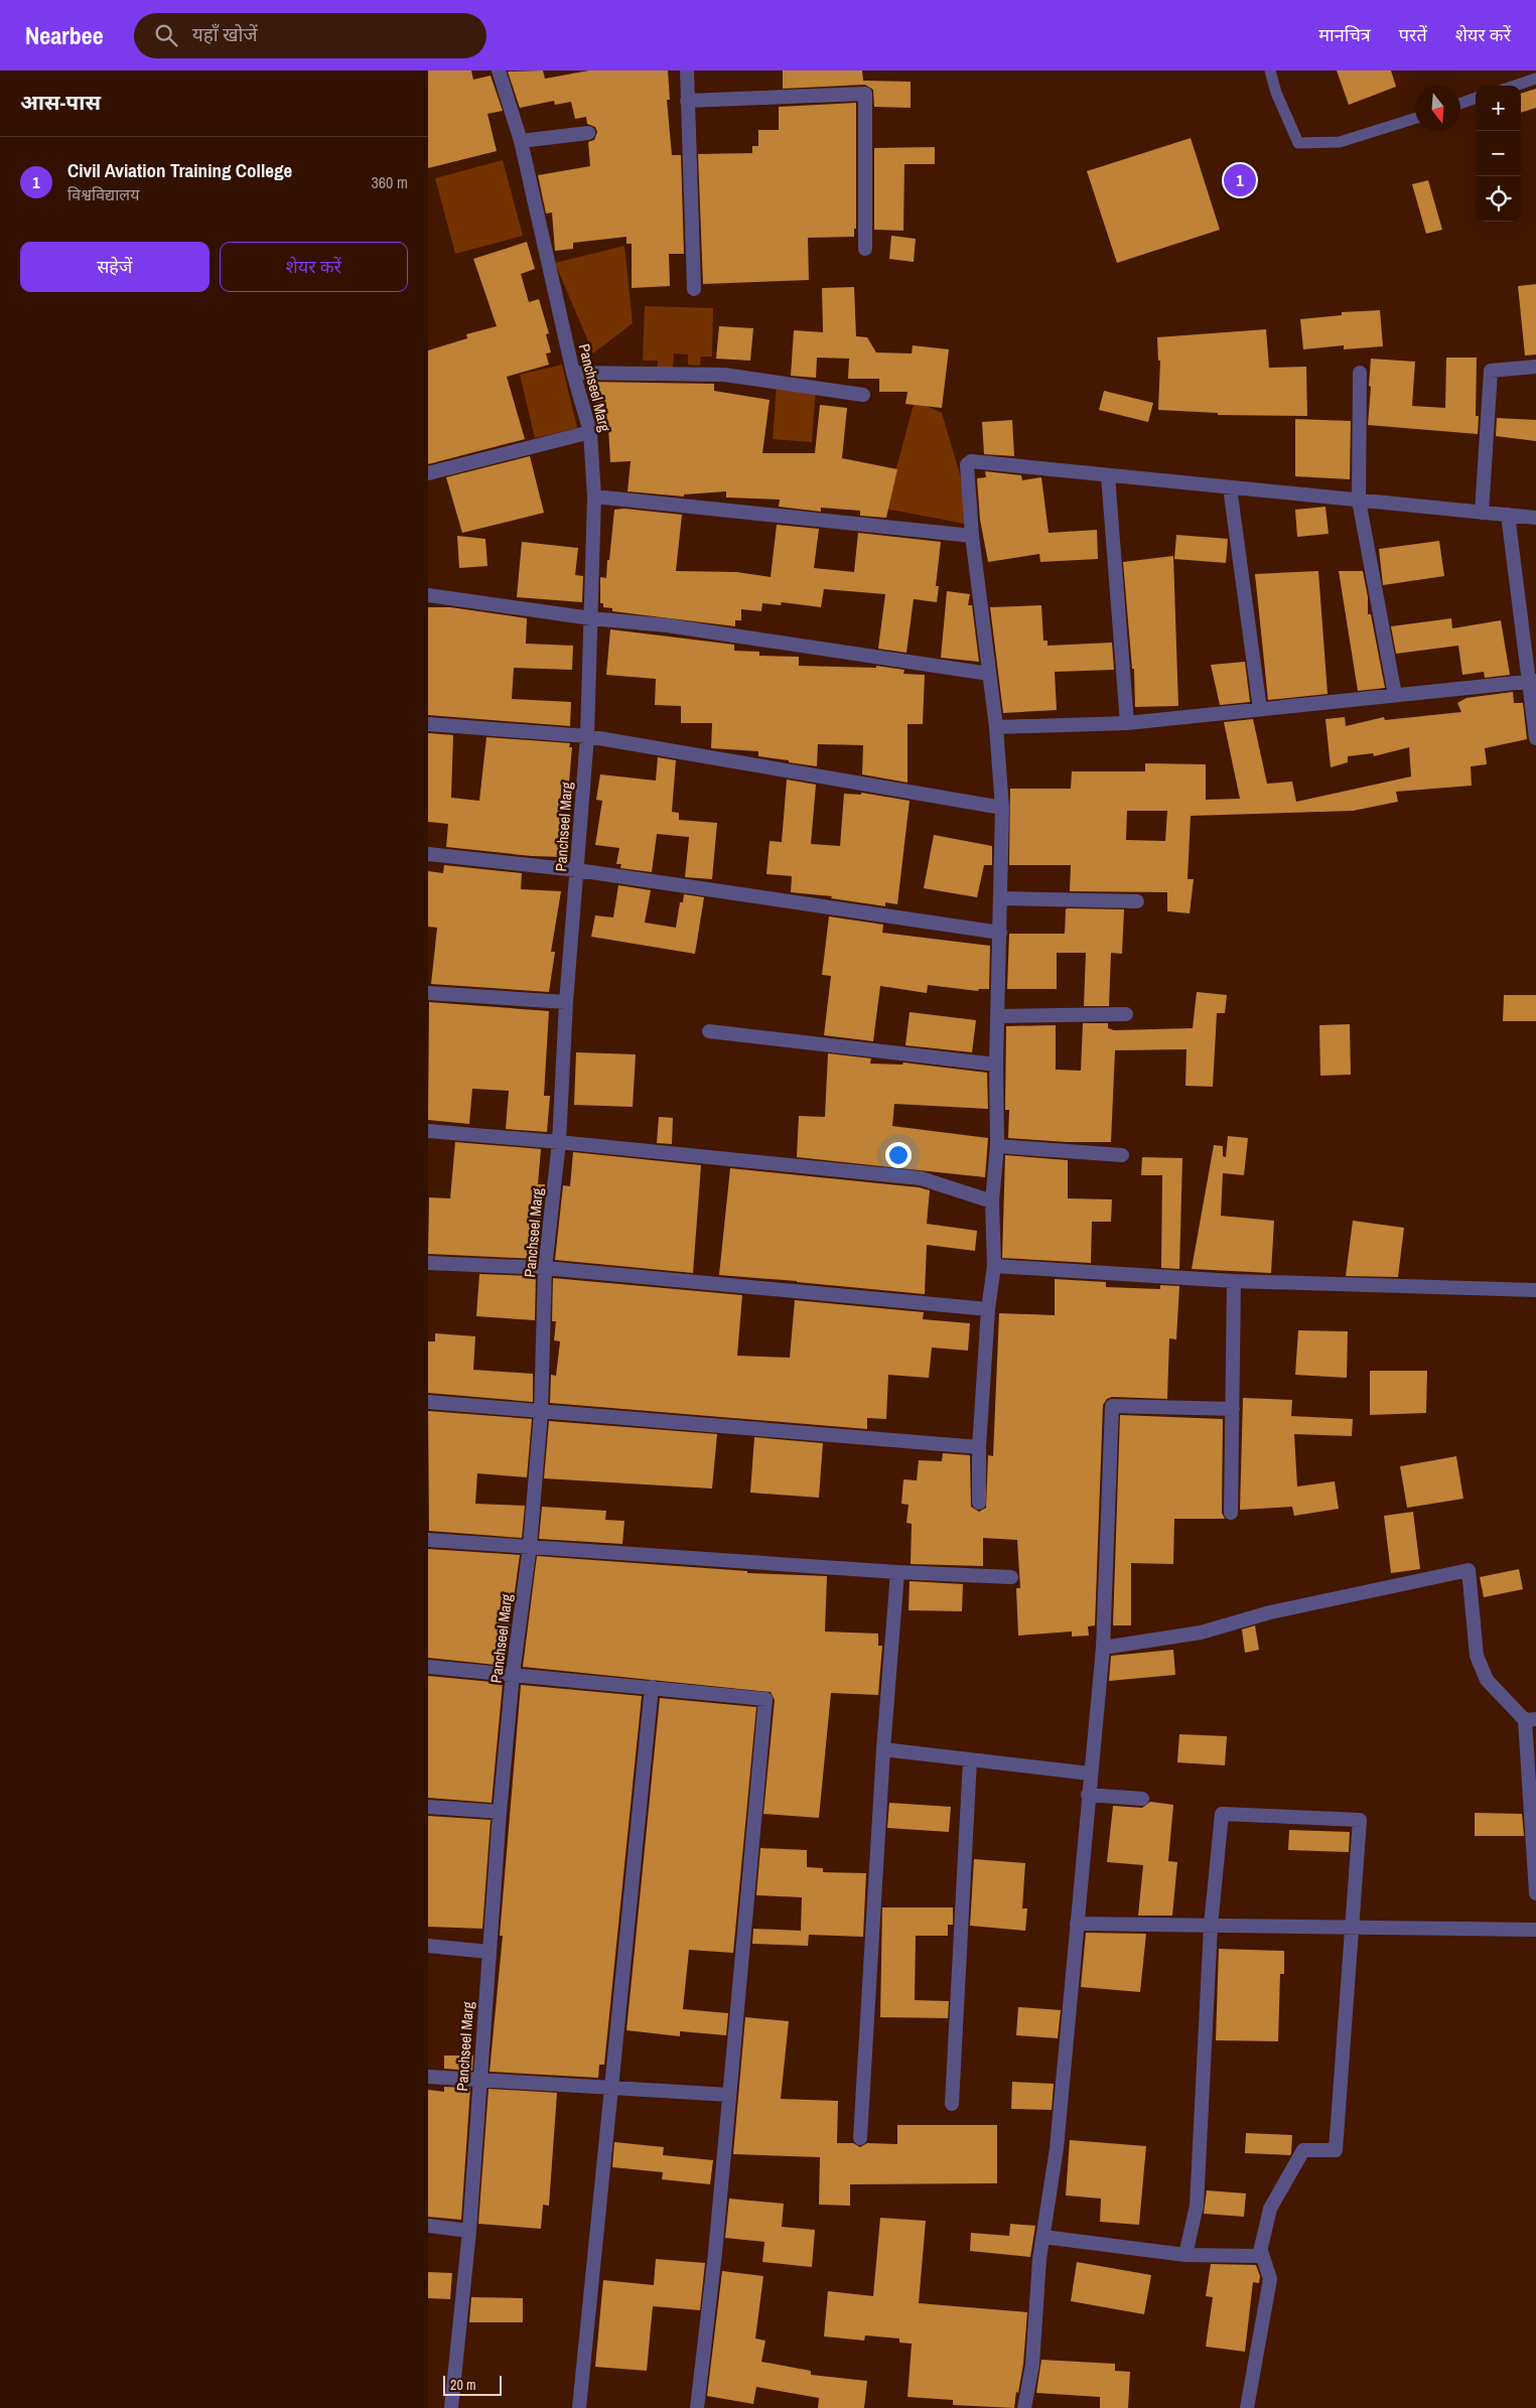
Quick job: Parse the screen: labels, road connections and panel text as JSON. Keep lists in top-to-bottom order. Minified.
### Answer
{"streets":{"street":["Panchseel Marg"]},"scale_bar":"20 m","north":"bottom","page":{"header":"Nearbee","search":"यहाँ खोजें","nav":["मानचित्र","परतें","शेयर करें"],"heading":"आस-पास","map_buttons":["+","−"],"list":[{"mark":"1","name":"Civil Aviation Training College","note":"विश्वविद्यालय","value":"360 m"}],"pins":"1","buttons":["सहेजें","शेयर करें"],"scale":"20 m"}}
